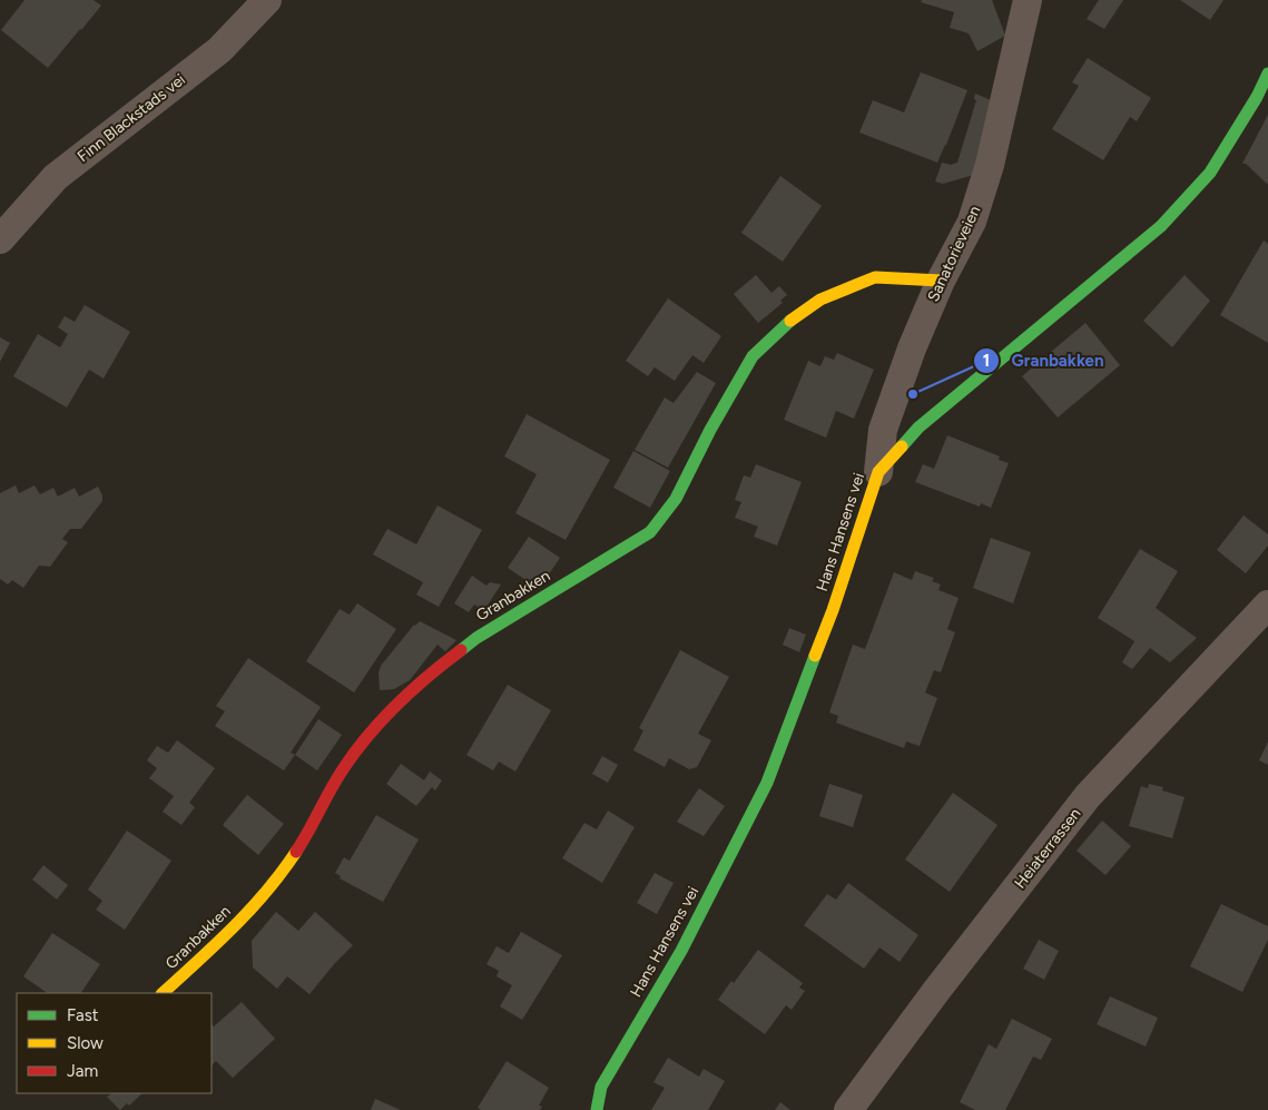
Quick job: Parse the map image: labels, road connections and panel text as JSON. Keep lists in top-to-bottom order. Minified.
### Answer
{"streets":{"main road":["Hans Hansens vei","Granbakken"],"street":["Finn Blackstads vei","Sanatorieveien","Heiaterrassen"]},"crossings":[["Sanatorieveien","Hans Hansens vei"],["Sanatorieveien","Granbakken"]],"places":["Granbakken"],"legend":["Fast","Slow","Jam"]}
